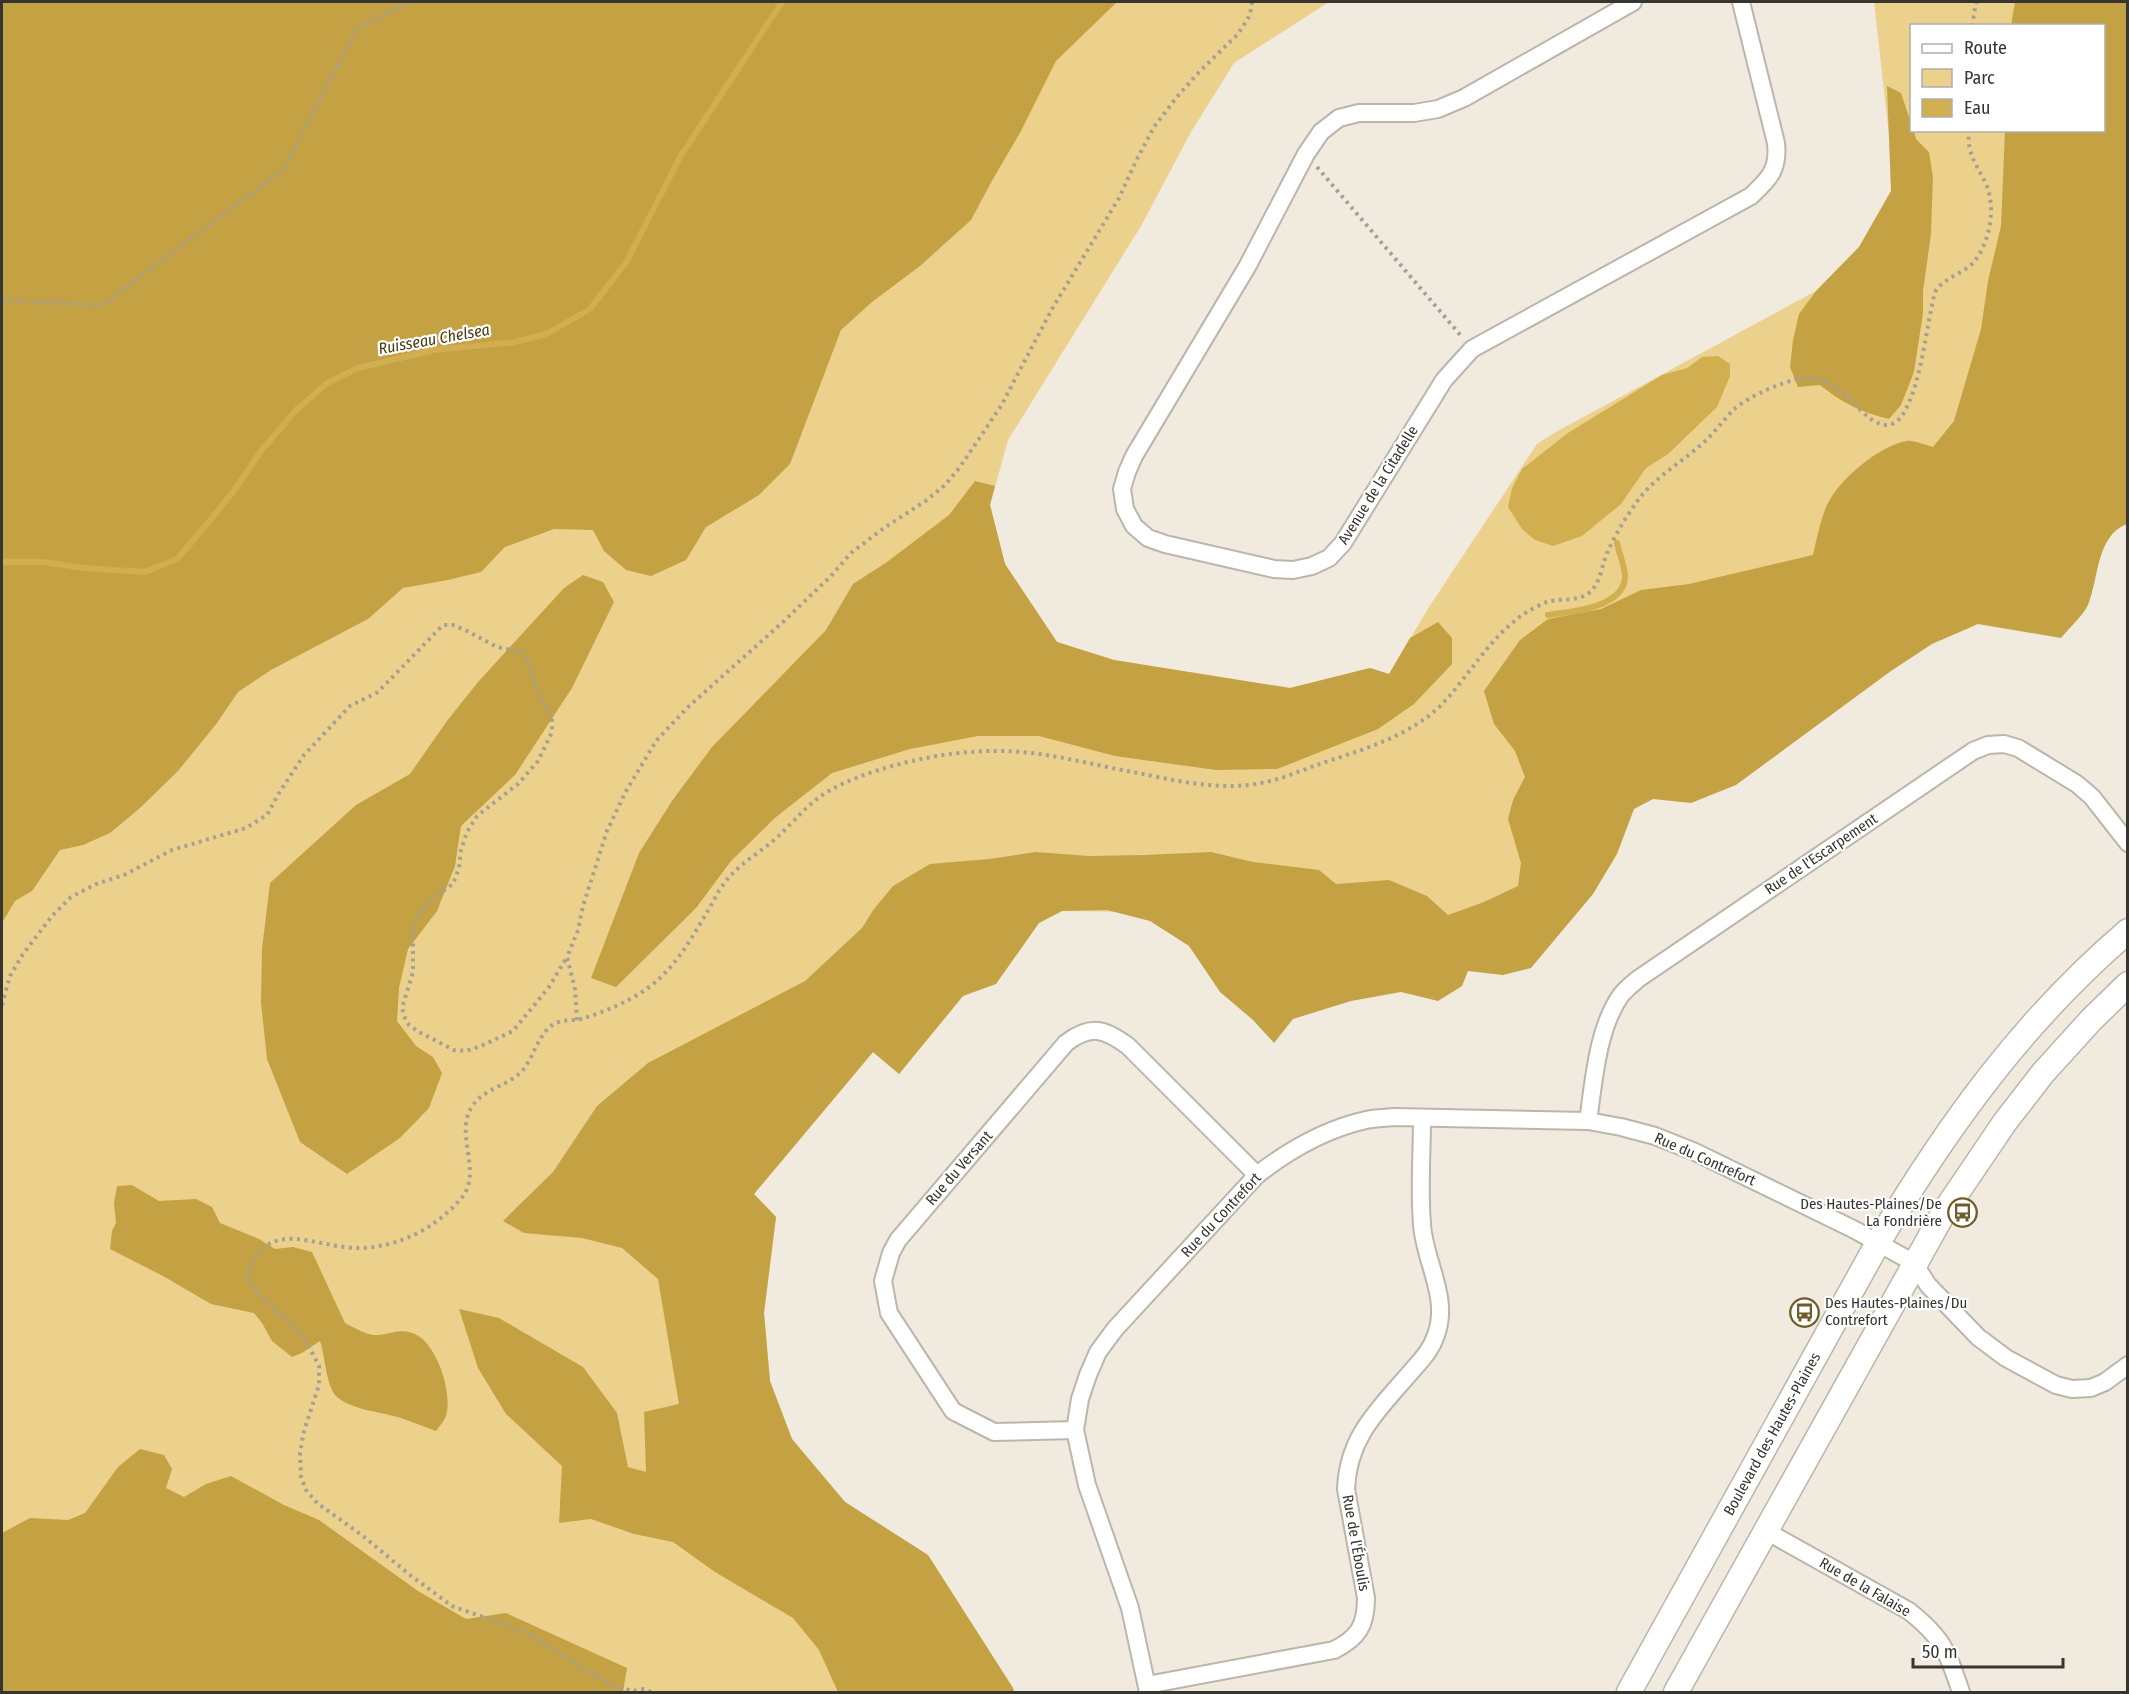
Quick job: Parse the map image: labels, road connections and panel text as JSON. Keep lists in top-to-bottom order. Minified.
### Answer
{"streets":{"street":["Avenue de la Citadelle","Rue de l'Escarpement","Rue du Contrefort","Rue du Versant","Boulevard des Hautes-Plaines","Rue de l'Éboulis","Rue de la Falaise"]},"crossings":[["Rue de l'Escarpement","Rue du Contrefort"],["Rue du Contrefort","Rue du Versant"],["Rue du Contrefort","Boulevard des Hautes-Plaines"],["Rue du Contrefort","Rue de l'Éboulis"]],"water":["Ruisseau Chelsea"],"places":{"bus stop":["Des Hautes-Plaines/De La Fondrière","Des Hautes-Plaines/Du Contrefort"]},"legend":["Route","Parc","Eau"],"scale_bar":"50 m"}
